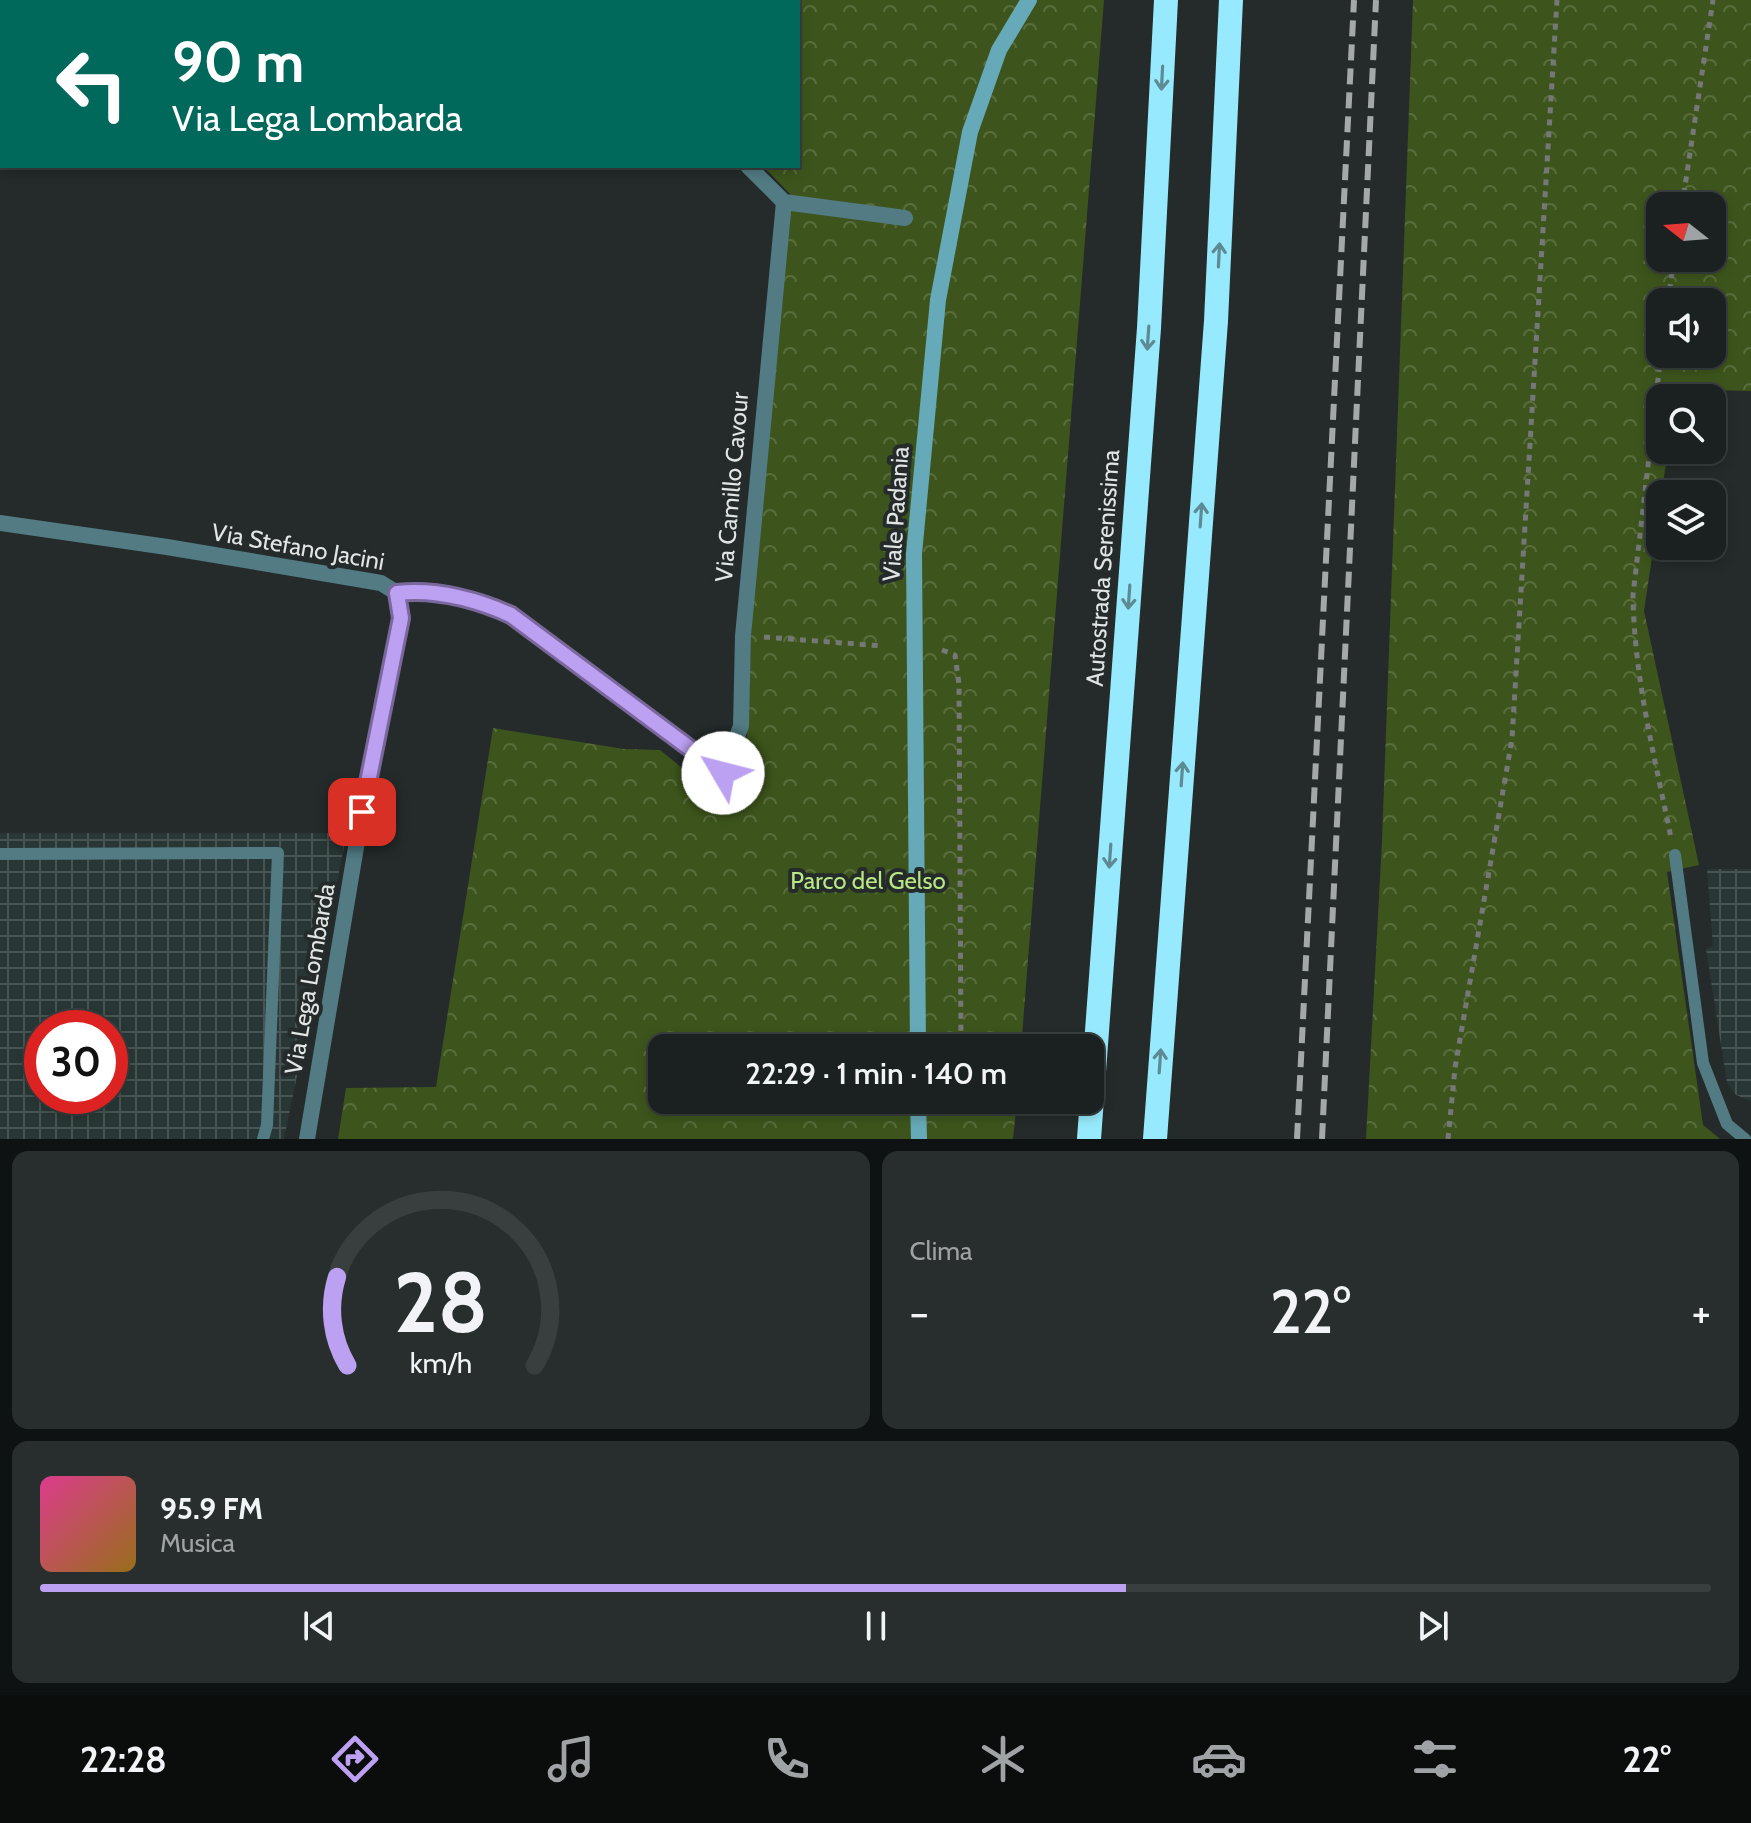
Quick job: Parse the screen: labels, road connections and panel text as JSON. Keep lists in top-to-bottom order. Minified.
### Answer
{"streets":{"highway":["Autostrada Serenissima"],"street":["Via Camillo Cavour","Viale Padania","Via Stefano Jacini","Via Lega Lombarda"]},"crossings":[["Via Camillo Cavour","Via Stefano Jacini"],["Via Stefano Jacini","Via Lega Lombarda"]],"parks":["Parco del Gelso"],"north":"left","page":{"turn":["90 m","Via Lega Lombarda"],"limit":"30","trip":"22:29 · 1 min · 140 m","tile":"Clima","heat":["−","22°","+"],"song":["95.9 FM","Musica"],"tabs":["22:28","22°"],"gauge":["28","km/h"]}}
